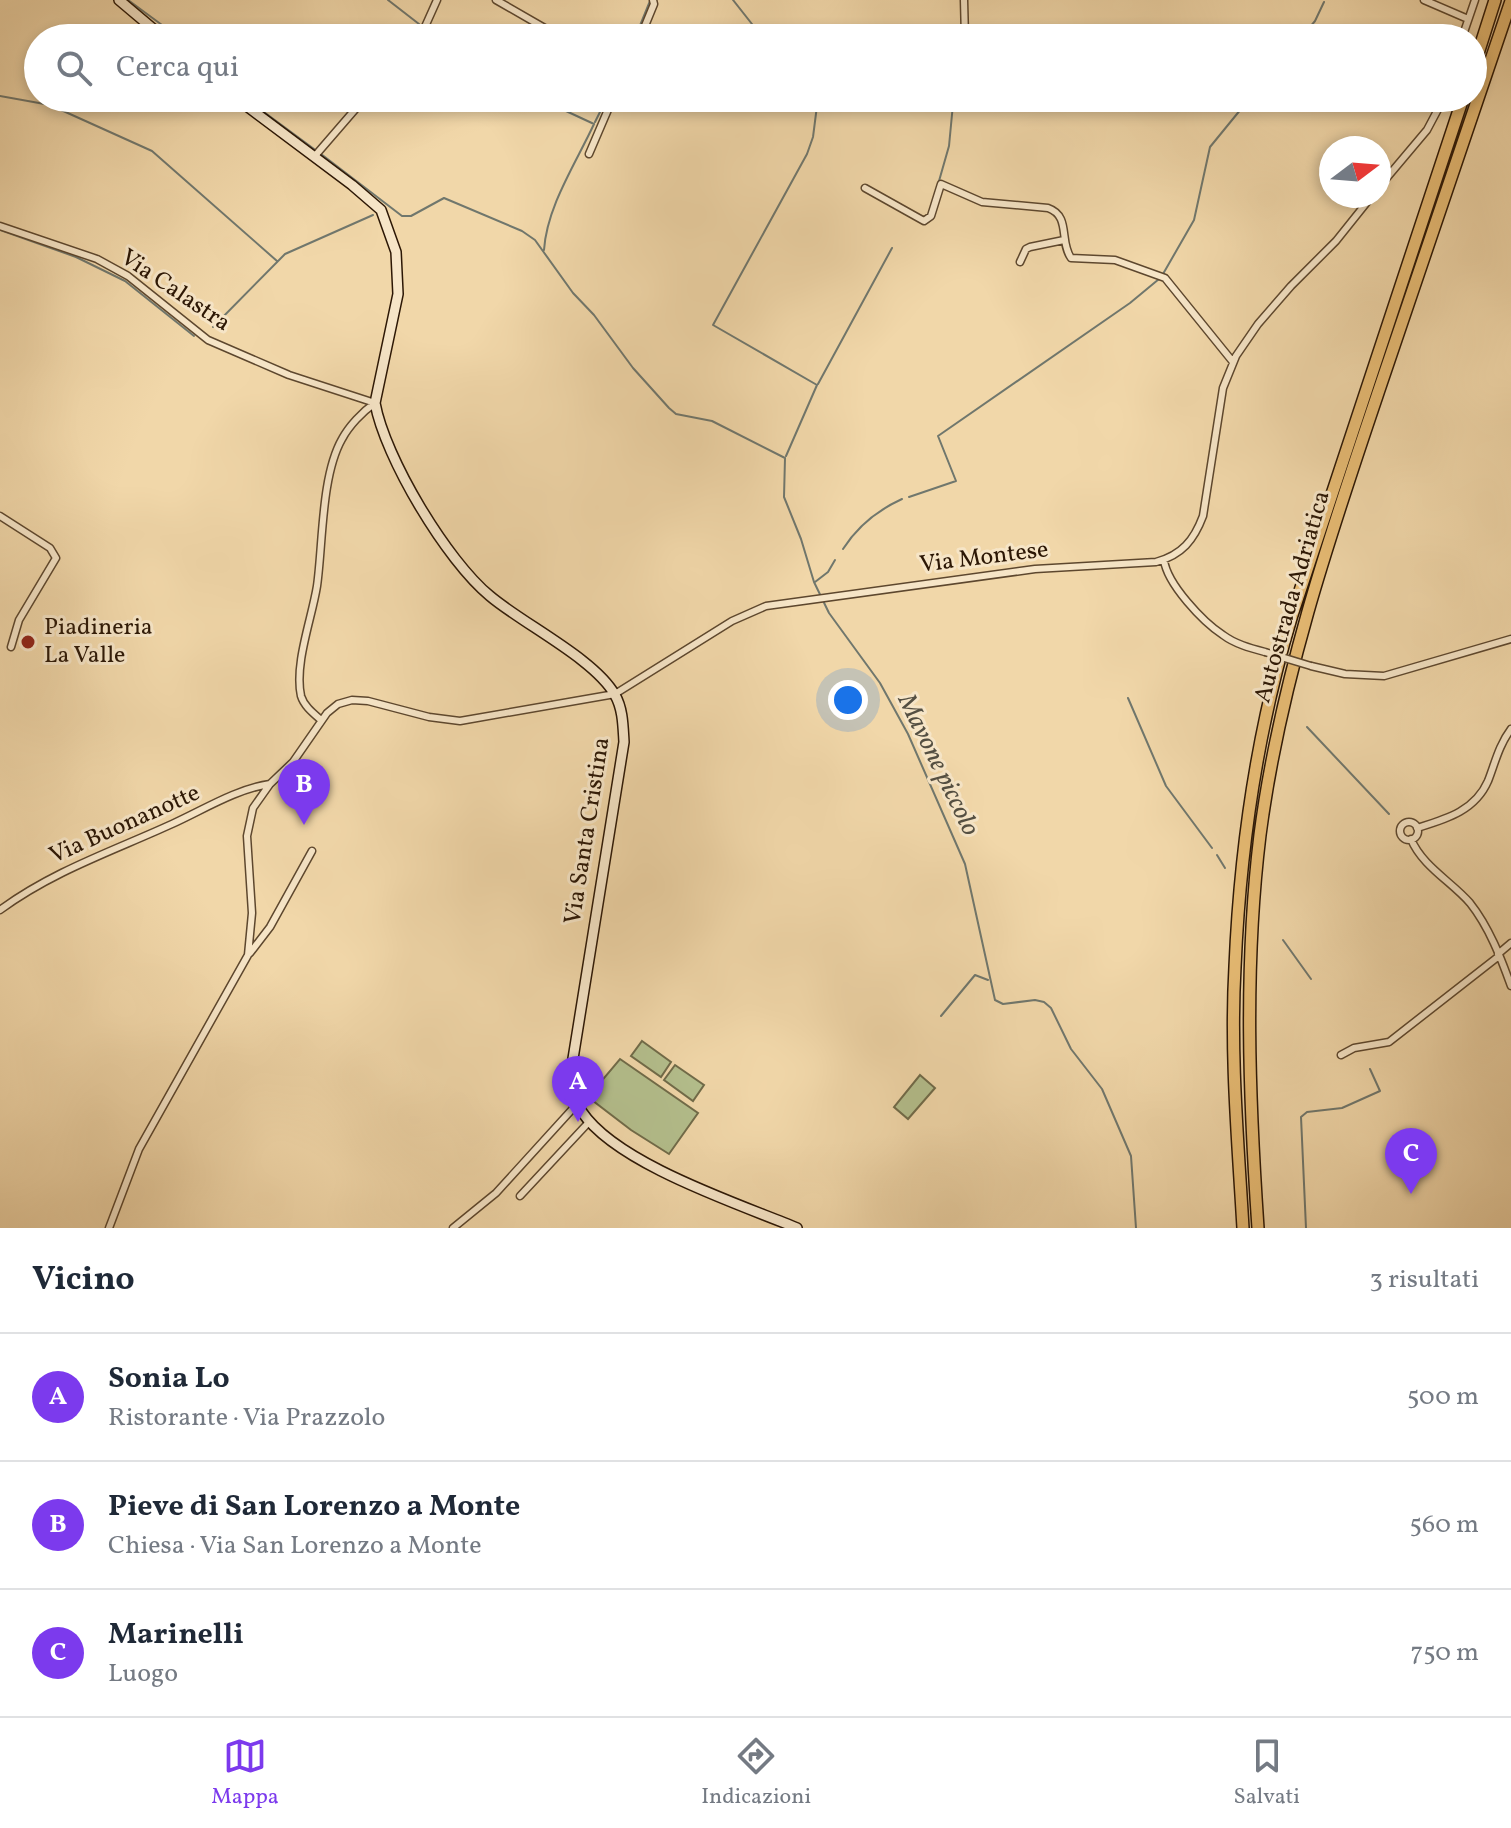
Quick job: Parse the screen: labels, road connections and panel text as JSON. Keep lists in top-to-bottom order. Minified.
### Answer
{"streets":{"highway":["Autostrada Adriatica"],"street":["Via Calastra","Via Montese","Via Buonanotte","Via Santa Cristina"]},"crossings":[["Via Montese","Via Santa Cristina"]],"water":["Mavone piccolo"],"places":["Piadineria La Valle"],"north":"right","page":{"search":"Cerca qui","pins":["B","A","C"],"heading":["Vicino","3 risultati"],"list":[{"mark":"A","name":"Sonia Lo","note":"Ristorante · Via Prazzolo","value":"500 m"},{"mark":"B","name":"Pieve di San Lorenzo a Monte","note":"Chiesa · Via San Lorenzo a Monte","value":"560 m"},{"mark":"C","name":"Marinelli","note":"Luogo","value":"750 m"}],"nav":["Mappa","Indicazioni","Salvati"]}}
